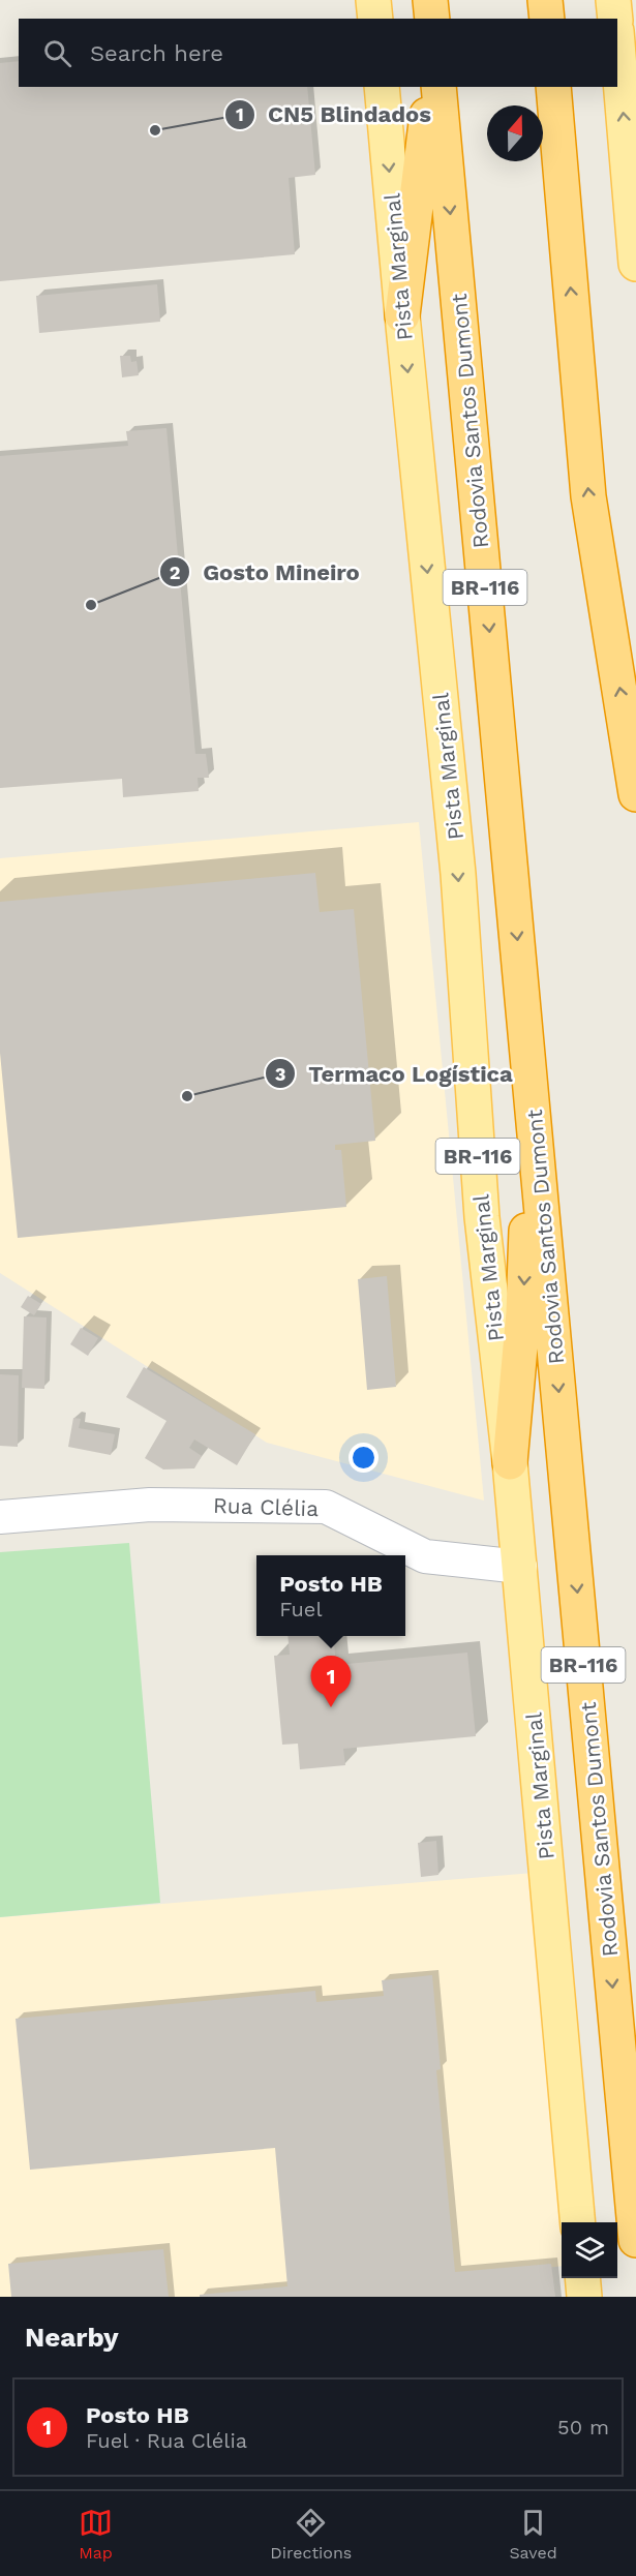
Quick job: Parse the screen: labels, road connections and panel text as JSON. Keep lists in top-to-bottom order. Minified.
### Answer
{"streets":{"highway":["Rodovia Santos Dumont","BR-116"],"main road":["Pista Marginal"],"street":["Rua Clélia"]},"crossings":[["Pista Marginal","Rua Clélia"]],"one_way":["Pista Marginal"],"places":["CN5 Blindados","Gosto Mineiro","Termaco Logística"],"north":"top","page":{"search":"Search here","popup":["Posto HB","Fuel"],"pins":"1","heading":"Nearby","list":[{"mark":"1","name":"Posto HB","note":"Fuel · Rua Clélia","value":"50 m"}],"nav":["Map","Directions","Saved"]}}
